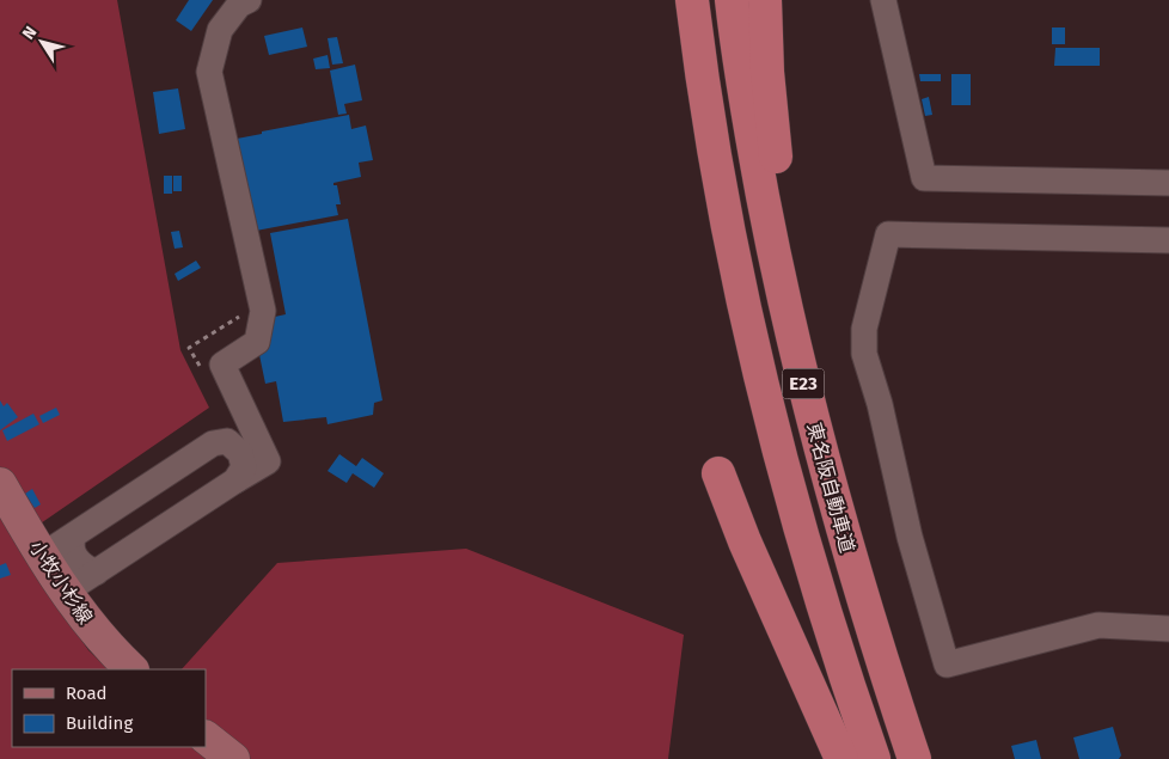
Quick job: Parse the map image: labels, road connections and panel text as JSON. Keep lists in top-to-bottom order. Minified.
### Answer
{"streets":{"highway":["E23","東名阪自動車道"],"main road":["小牧小杉線"]},"legend":["Road","Building"],"north":"top left"}
